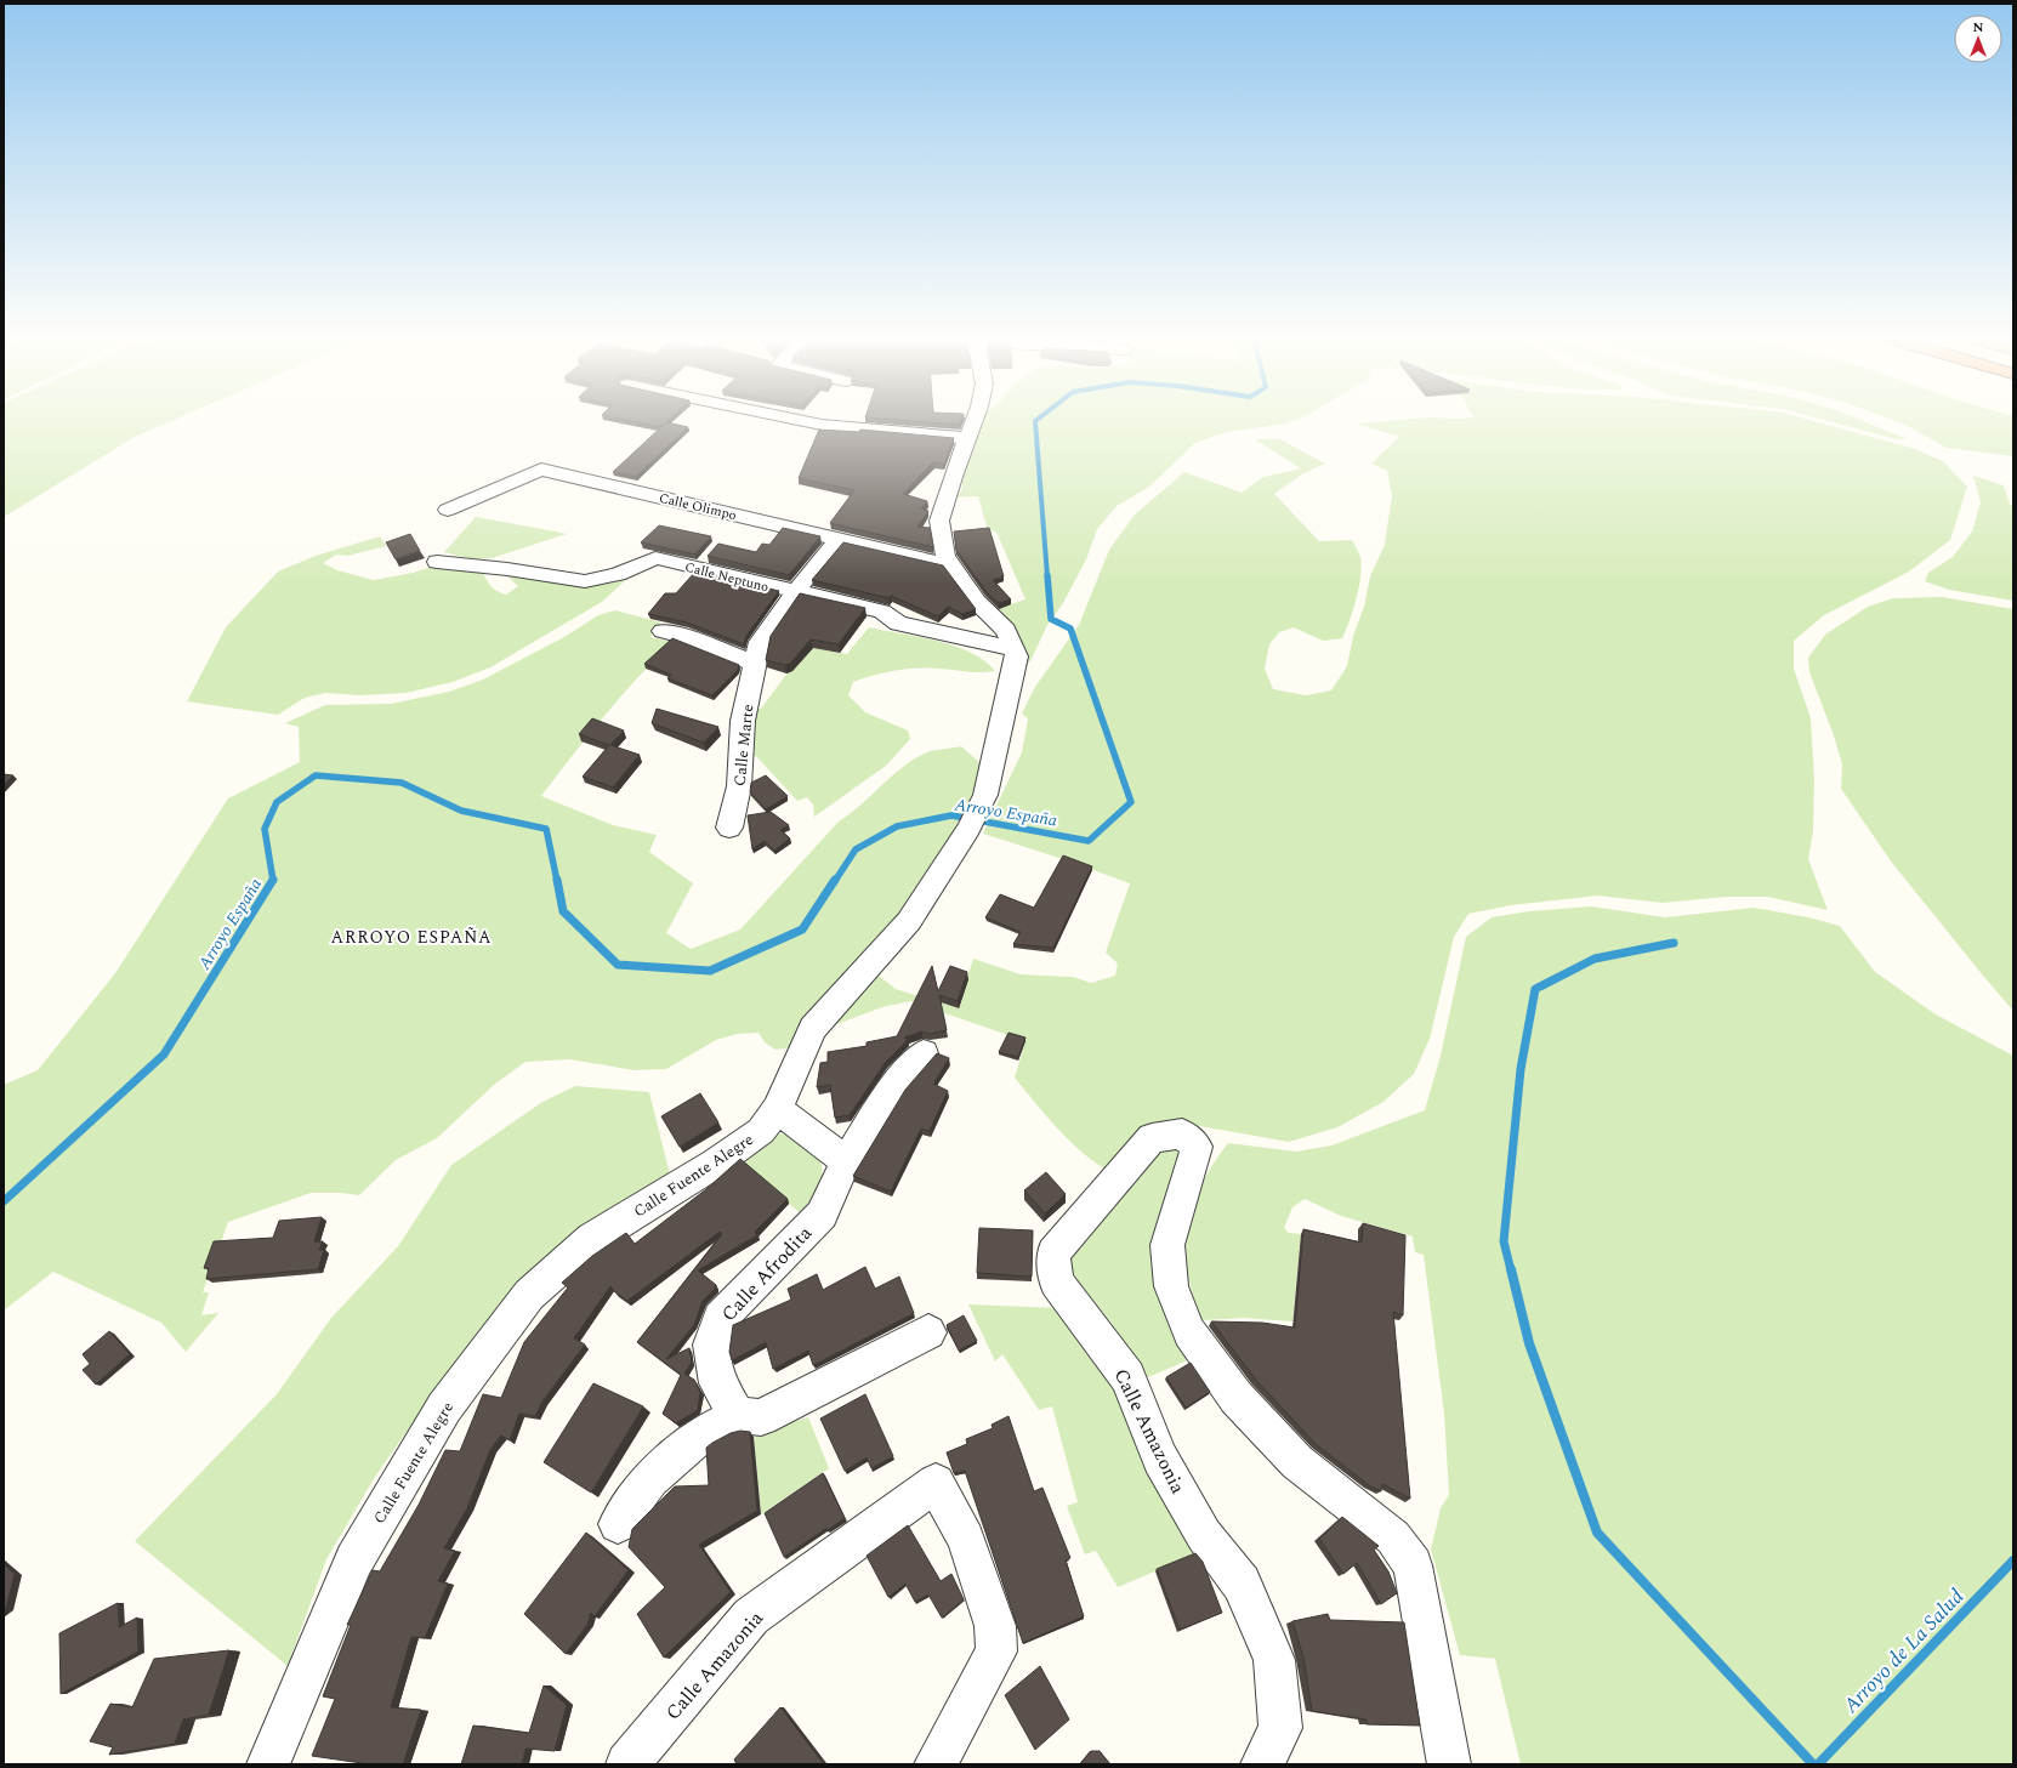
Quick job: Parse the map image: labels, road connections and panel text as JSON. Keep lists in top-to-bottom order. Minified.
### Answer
{"streets":{"street":["Calle Olimpo","Calle Neptuno","Calle Marte","Calle Fuente Alegre","Calle Afrodita","Calle Amazonia"]},"crossings":[["Calle Olimpo","Calle Marte"],["Calle Olimpo","Calle Fuente Alegre"],["Calle Neptuno","Calle Marte"],["Calle Neptuno","Calle Fuente Alegre"]],"districts":["ARROYO ESPAÑA"],"water":["Arroyo España","Arroyo de La Salud"],"north":"top"}
